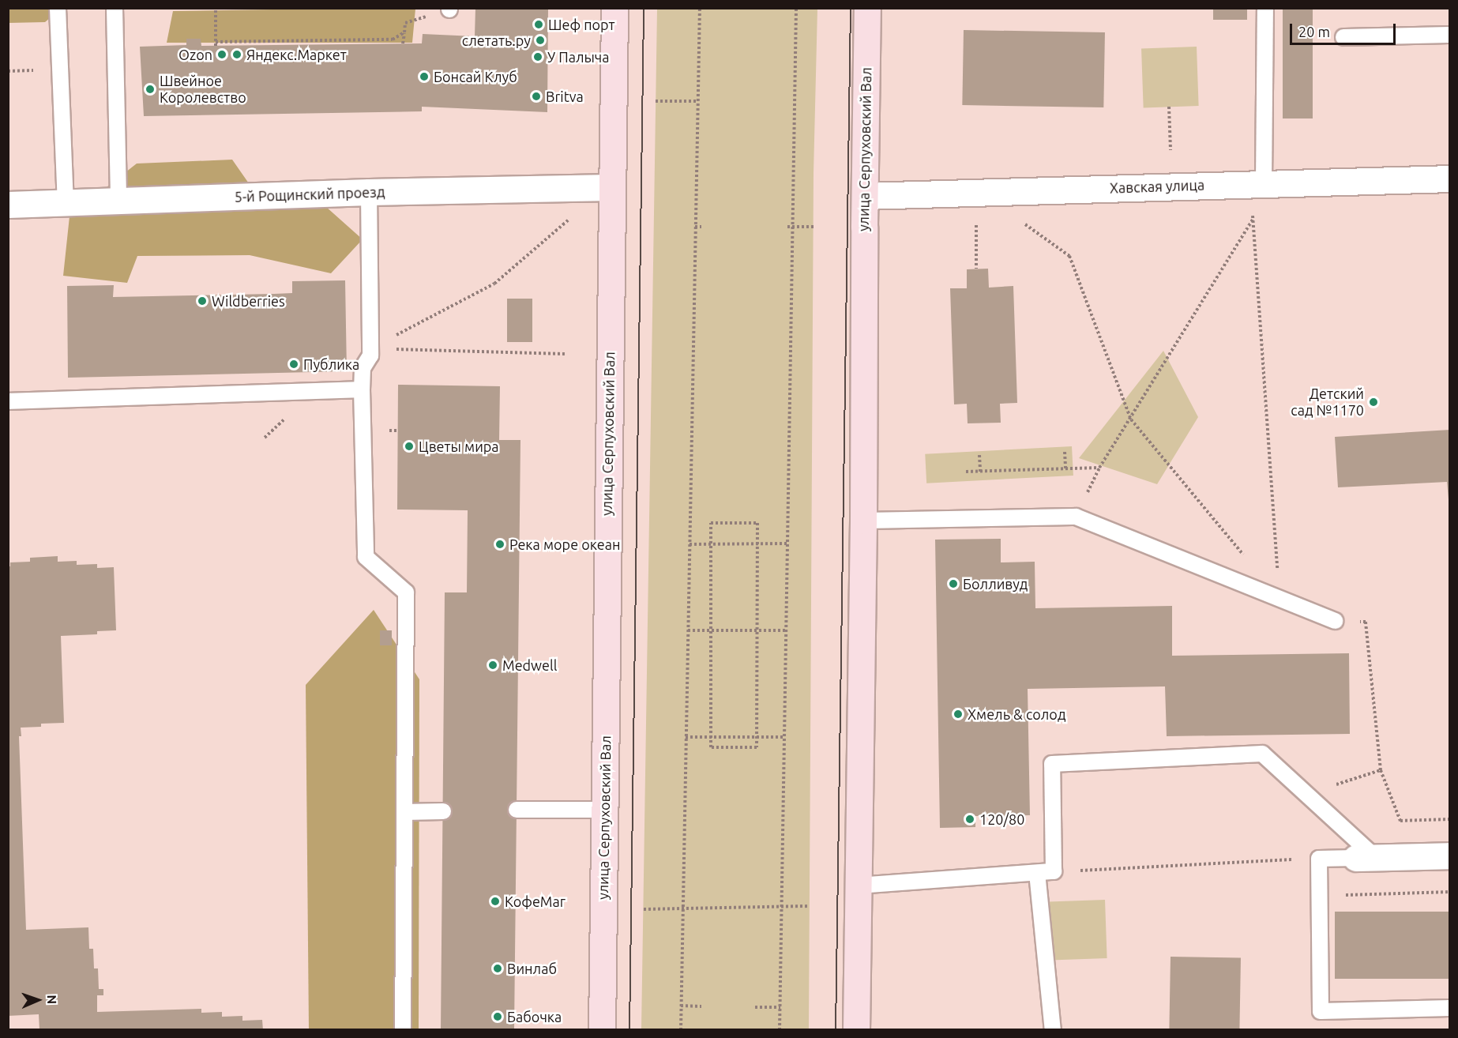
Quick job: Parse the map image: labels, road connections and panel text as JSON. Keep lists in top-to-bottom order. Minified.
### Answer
{"streets":{"main road":["улица Серпуховский Вал"],"street":["Хавская улица","5-й Рощинский проезд"]},"crossings":[["улица Серпуховский Вал","Хавская улица"],["улица Серпуховский Вал","5-й Рощинский проезд"]],"places":["Шеф порт","слетать.ру","Ozon","Яндекс.Маркет","У Палыча","Бонсай Клуб","Швейное Королевство","Britva","Wildberries","Публика","Детский сад №1170","Цветы мира","Река море океан","Болливуд","Medwell","Хмель & солод","120/80","КофеМаг","Винлаб","Бабочка"],"scale_bar":"20 m","north":"right"}
